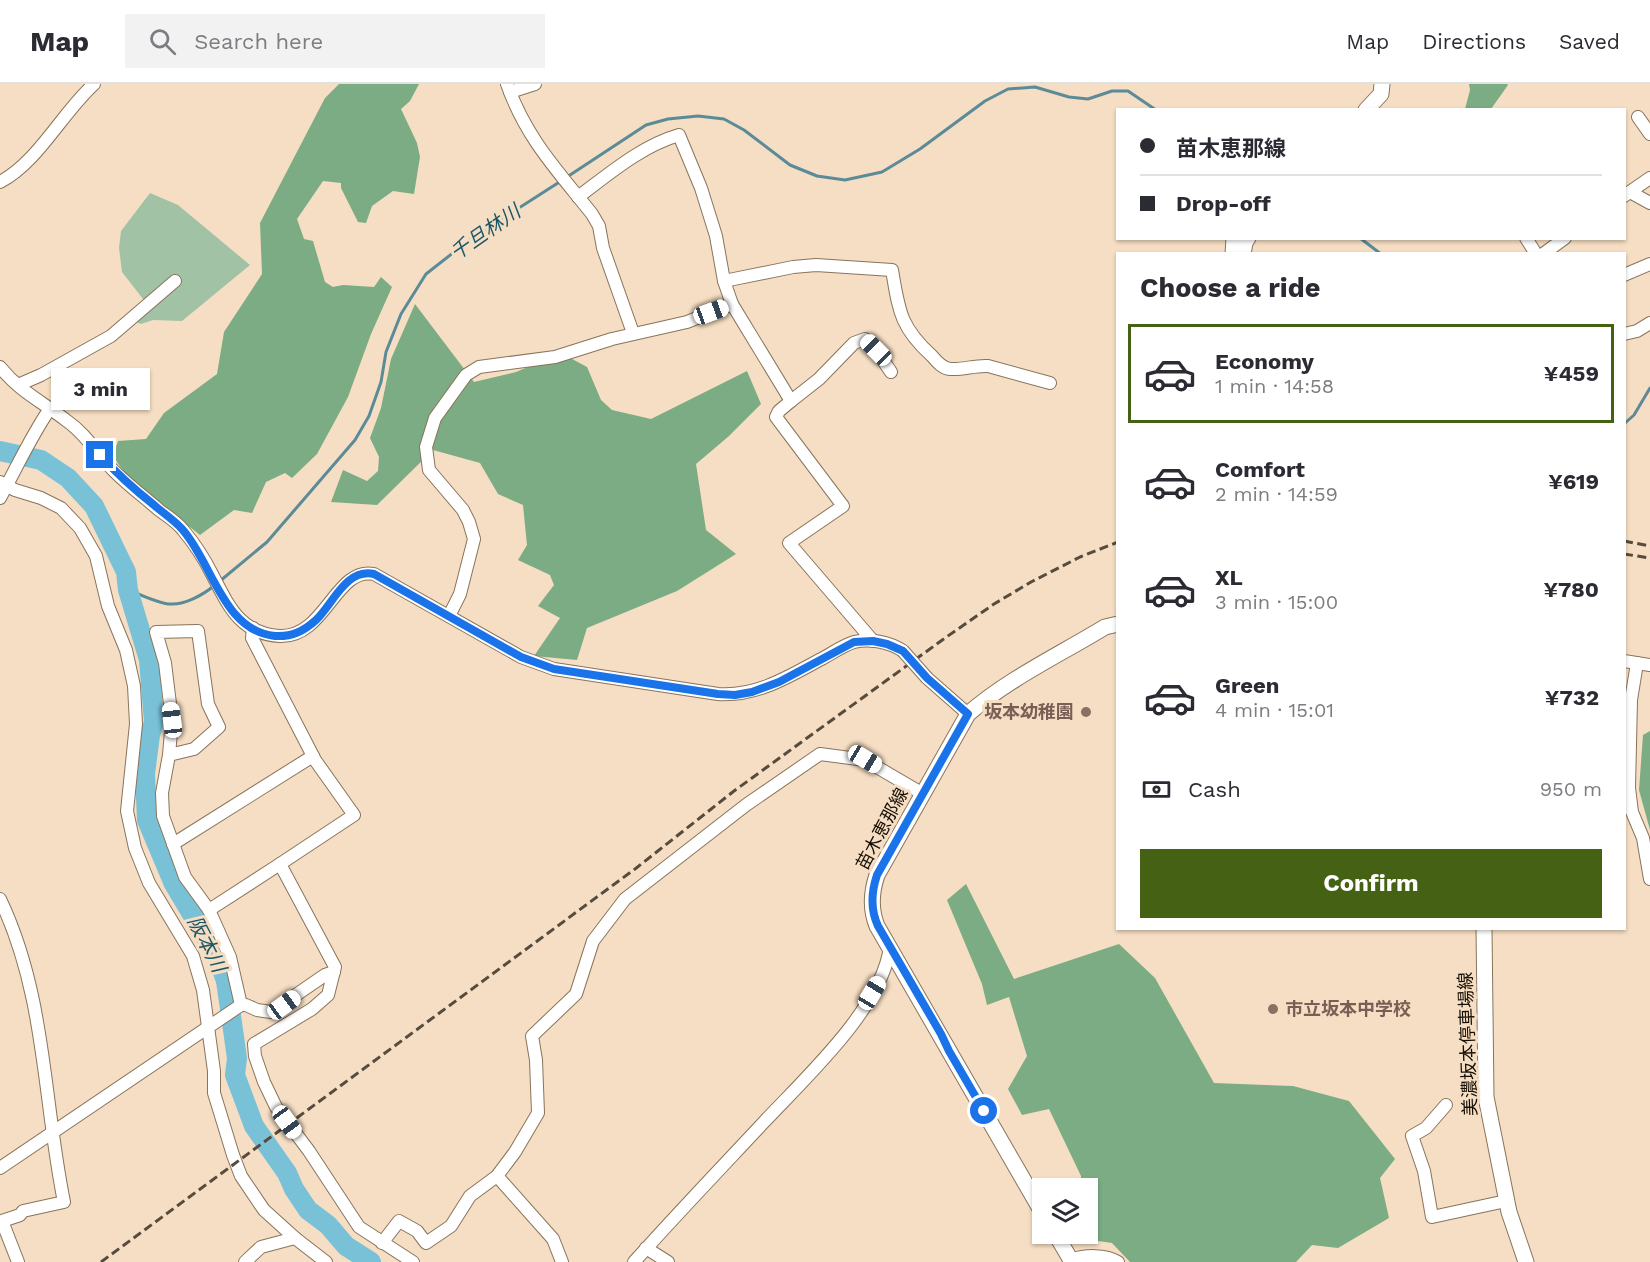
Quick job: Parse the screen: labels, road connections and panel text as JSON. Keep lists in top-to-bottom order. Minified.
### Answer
{"streets":{"main road":["苗木恵那線","美濃坂本停車場線"]},"water":["千旦林川","阪本川"],"places":["坂本幼稚園","市立坂本中学校"],"page":{"header":"Map","search":"Search here","nav":["Map","Directions","Saved"],"banner":["苗木恵那線","Drop-off"],"heading":"Choose a ride","list":[{"name":"Economy","note":"1 min · 14:58","value":"¥459"},{"name":"Comfort","note":"2 min · 14:59","value":"¥619"},{"name":"XL","note":"3 min · 15:00","value":"¥780"},{"name":"Green","note":"4 min · 15:01","value":"¥732"}],"bubble":"3 min","pay":["Cash","950 m"],"buttons":"Confirm"}}
